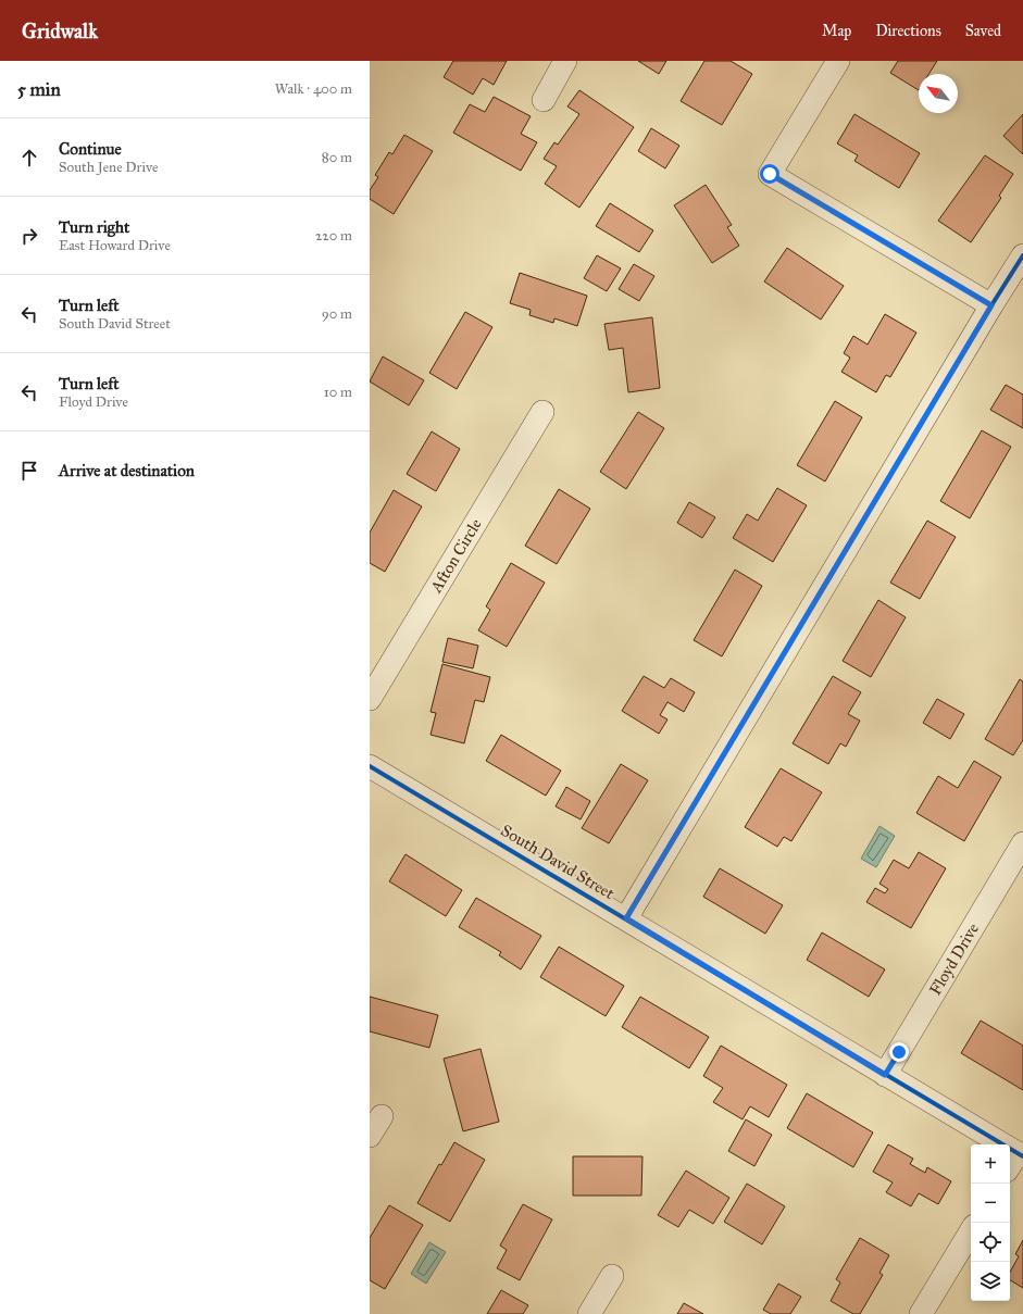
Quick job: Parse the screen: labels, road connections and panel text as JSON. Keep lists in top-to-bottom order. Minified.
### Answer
{"streets":{"street":["Afton Circle","South David Street","Floyd Drive"]},"crossings":[["South David Street","Floyd Drive"]],"north":"top left","page":{"header":"Gridwalk","nav":["Map","Directions","Saved"],"heading":["5 min","Walk · 400 m"],"list":[["Continue","South Jene Drive","80 m"],["Turn right","East Howard Drive","220 m"],["Turn left","South David Street","90 m"],["Turn left","Floyd Drive","10 m"],"Arrive at destination"],"map_buttons":["+","−"]}}
